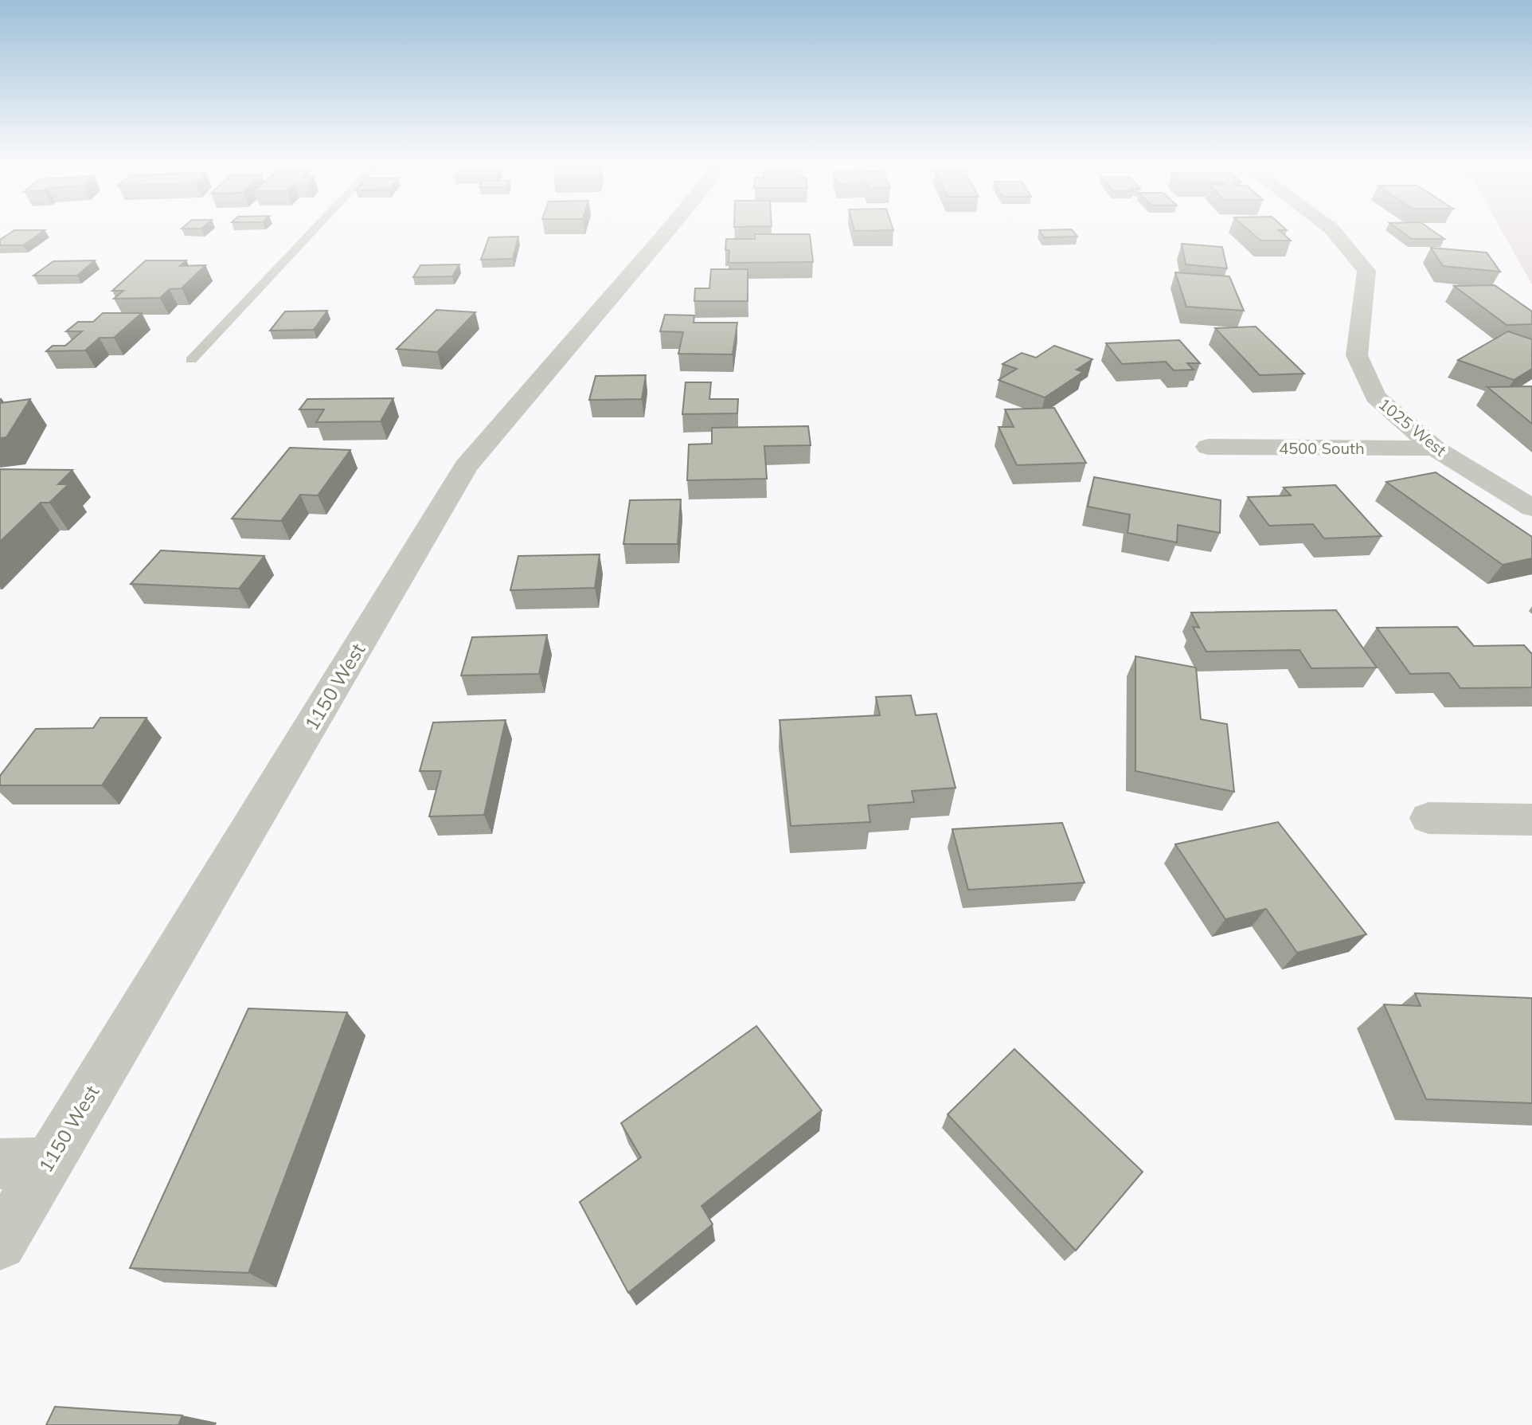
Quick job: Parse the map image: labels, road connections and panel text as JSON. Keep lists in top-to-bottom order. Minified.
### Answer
{"streets":{"street":["1025 West","4500 South","1150 West"]},"crossings":[["1025 West","4500 South"]]}
